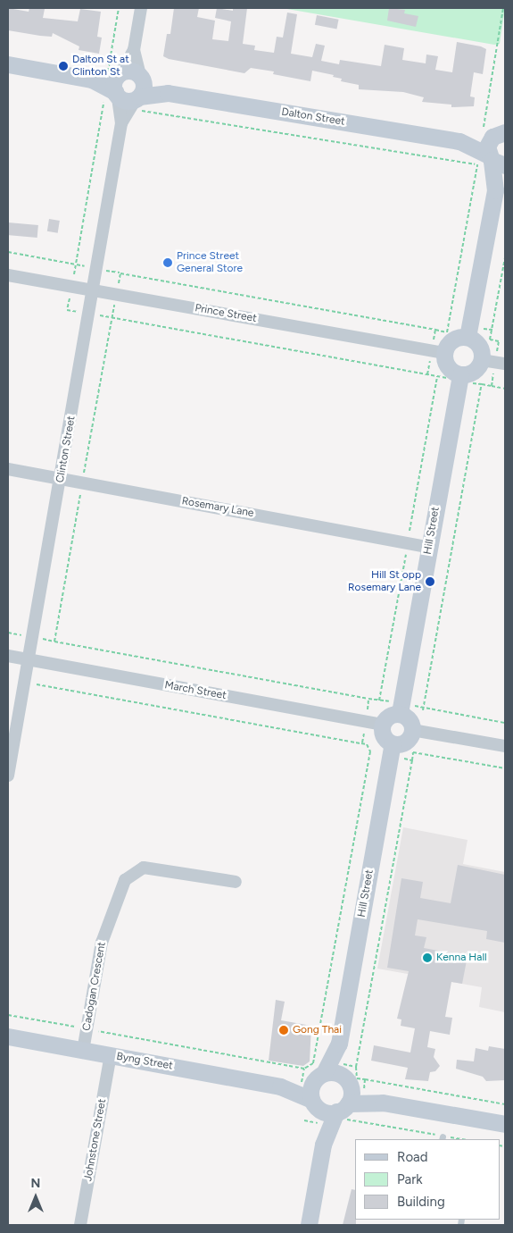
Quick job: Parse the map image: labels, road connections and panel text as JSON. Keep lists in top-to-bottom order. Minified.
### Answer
{"streets":{"main road":["Dalton Street","Hill Street","Byng Street"],"street":["Prince Street","Clinton Street","Rosemary Lane","March Street","Cadogan Crescent","Johnstone Street"]},"crossings":[["Dalton Street","Clinton Street"],["Prince Street","Clinton Street"],["Clinton Street","Rosemary Lane"],["Clinton Street","March Street"],["Rosemary Lane","Hill Street"],["Hill Street","March Street"],["Hill Street","Byng Street"],["Cadogan Crescent","Byng Street"],["Byng Street","Johnstone Street"]],"places":["Dalton St at Clinton St","Prince Street General Store","Hill St opp Rosemary Lane","Kenna Hall","Gong Thai"],"legend":["Road","Park","Building"],"north":"top"}
